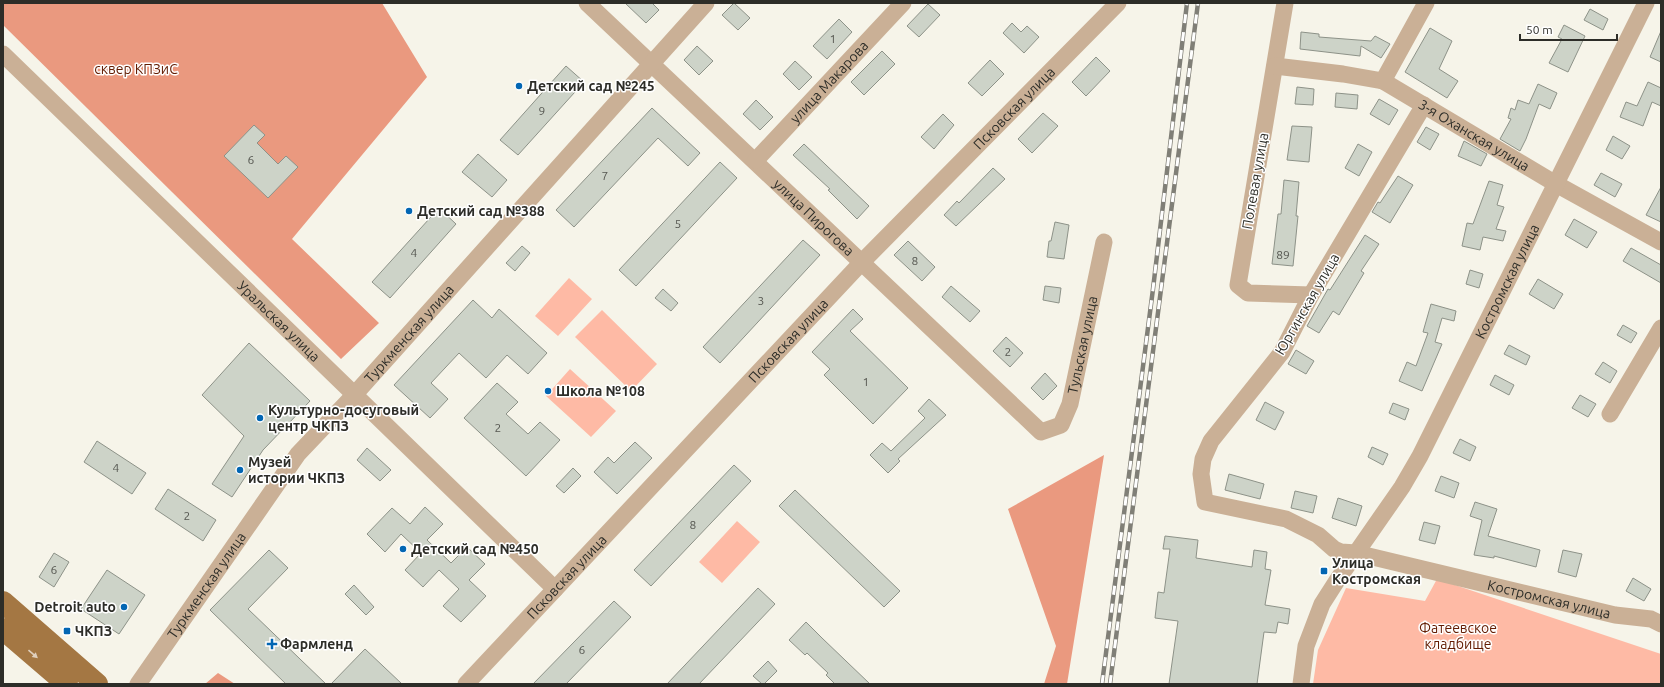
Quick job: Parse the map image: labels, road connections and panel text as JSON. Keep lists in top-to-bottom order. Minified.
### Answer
{"streets":{"street":["улица Макарова","Псковская улица","3-я Оханская улица","Полевая улица","улица Пирогова","Костромская улица","Юргинская улица","Уральская улица","Туркменская улица","Тульская улица"]},"crossings":[["улица Макарова","улица Пирогова"],["Псковская улица","улица Пирогова"],["Псковская улица","Уральская улица"],["3-я Оханская улица","Полевая улица"],["3-я Оханская улица","Костромская улица"],["3-я Оханская улица","Юргинская улица"],["Полевая улица","Юргинская улица"],["улица Пирогова","Туркменская улица"],["улица Пирогова","Тульская улица"],["Костромская улица","Юргинская улица"],["Уральская улица","Туркменская улица"]],"parks":["сквер КПЗиС","Фатеевское кладбище"],"places":{"other":["Детский сад №245","Детский сад №388","Школа №108","Культурно-досуговый центр ЧКПЗ","Музей истории ЧКПЗ","Детский сад №450","Detroit auto"],"transit":["Улица Костромская","ЧКПЗ"],"health":["Фармленд"]},"house_numbers":["1","9","6","7","5","4","89","8","3","2","1","2","4","2","8","6","6"],"scale_bar":"50 m"}
